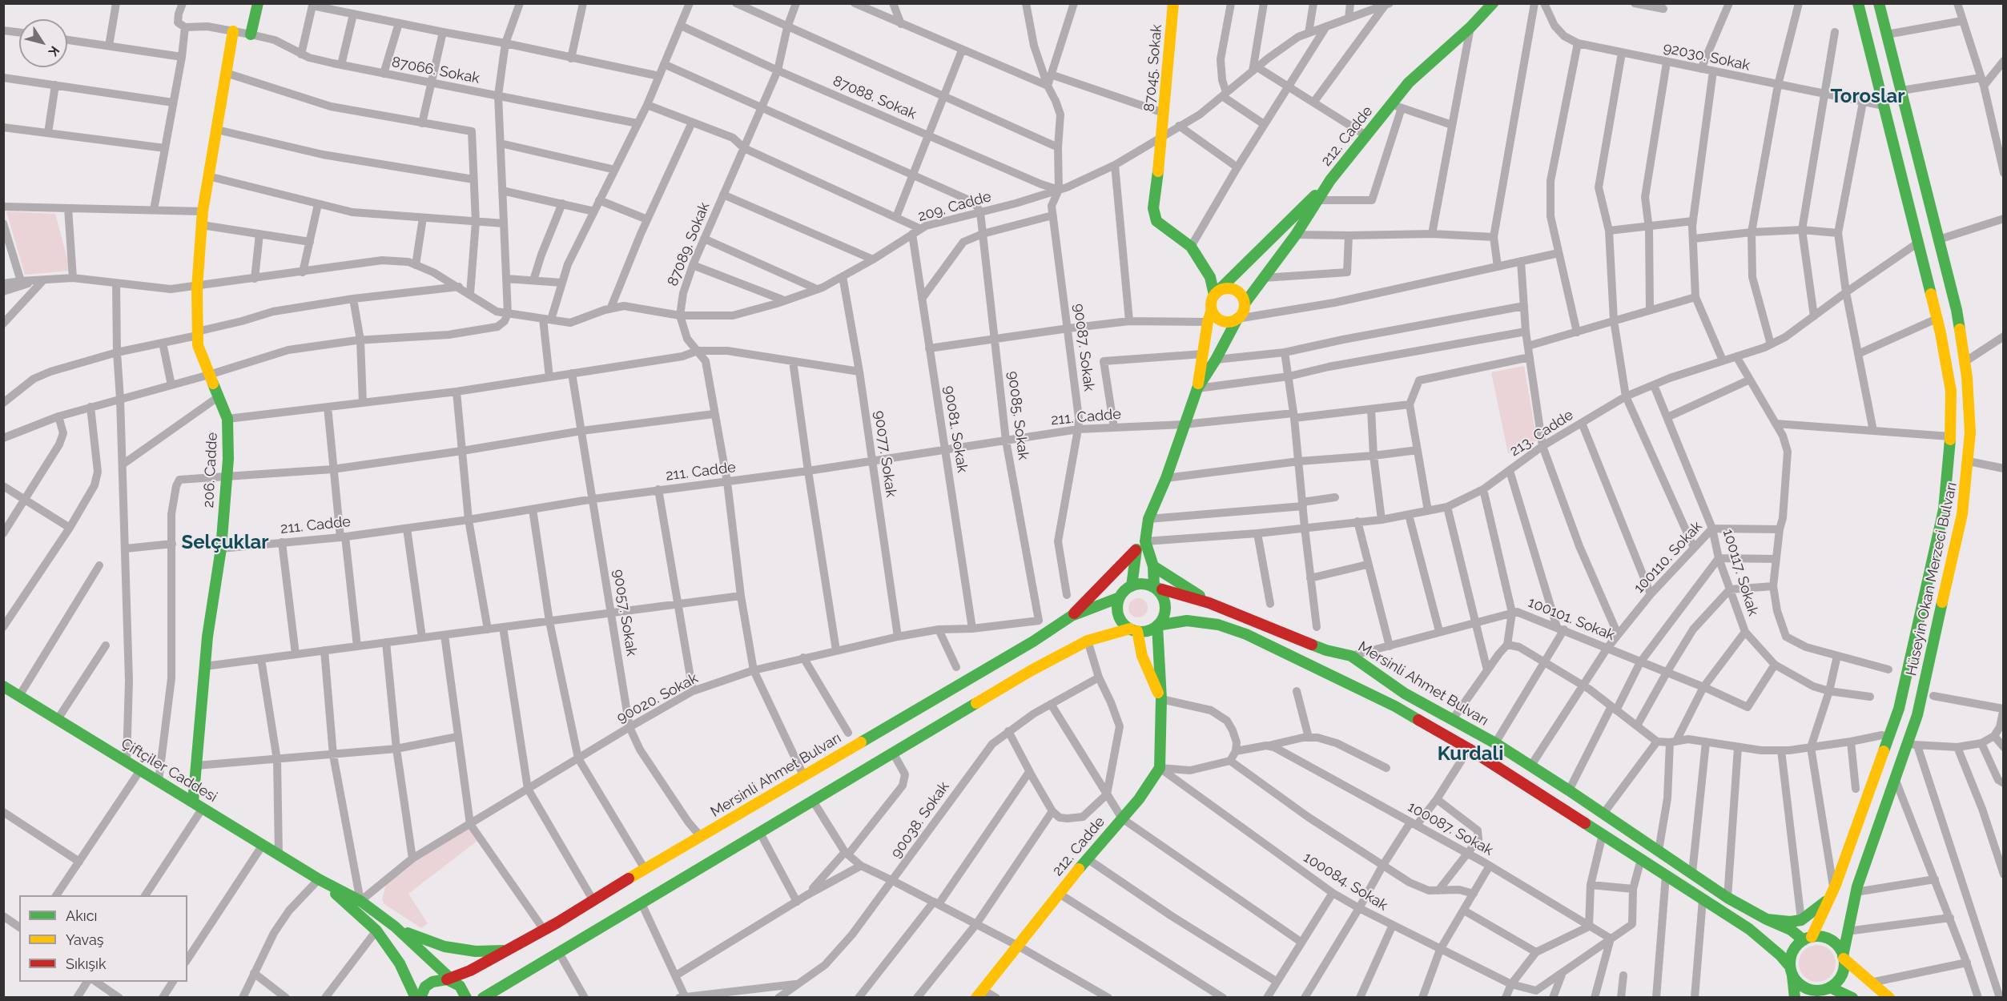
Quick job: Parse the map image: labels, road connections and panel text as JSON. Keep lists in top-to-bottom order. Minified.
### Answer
{"streets":{"main road":["87045. Sokak","212. Cadde","206. Cadde","Hüseyin Okan Merzeci Bulvarı","Mersinli Ahmet Bulvarı","Çiftçiler Caddesi"],"street":["92030. Sokak","87066. Sokak","87088. Sokak","209. Cadde","87089. Sokak","90087. Sokak","90085. Sokak","211. Cadde","90081. Sokak","213. Cadde","90077. Sokak","100110. Sokak","100117. Sokak","90057. Sokak","100101. Sokak","90020. Sokak","90038. Sokak","100087. Sokak","100084. Sokak"]},"crossings":[["92030. Sokak","Hüseyin Okan Merzeci Bulvarı"],["87045. Sokak","209. Cadde"],["87066. Sokak","206. Cadde"],["87088. Sokak","209. Cadde"],["87088. Sokak","87089. Sokak"],["87088. Sokak","90087. Sokak"],["212. Cadde","100084. Sokak"],["209. Cadde","87089. Sokak"],["209. Cadde","90087. Sokak"],["209. Cadde","90085. Sokak"],["209. Cadde","90081. Sokak"],["209. Cadde","90077. Sokak"],["87089. Sokak","211. Cadde"],["87089. Sokak","Mersinli Ahmet Bulvarı"],["87089. Sokak","90020. Sokak"],["90087. Sokak","211. Cadde"],["90085. Sokak","211. Cadde"],["90085. Sokak","90020. Sokak"],["211. Cadde","90081. Sokak"],["211. Cadde","90077. Sokak"],["211. Cadde","206. Cadde"],["211. Cadde","90057. Sokak"],["90081. Sokak","90020. Sokak"],["213. Cadde","100117. Sokak"],["213. Cadde","Hüseyin Okan Merzeci Bulvarı"],["90077. Sokak","90020. Sokak"],["206. Cadde","Çiftçiler Caddesi"],["100110. Sokak","100117. Sokak"],["100110. Sokak","100101. Sokak"],["100110. Sokak","Mersinli Ahmet Bulvarı"],["100117. Sokak","100101. Sokak"],["Hüseyin Okan Merzeci Bulvarı","Mersinli Ahmet Bulvarı"],["90057. Sokak","Mersinli Ahmet Bulvarı"],["90057. Sokak","90020. Sokak"],["100101. Sokak","Mersinli Ahmet Bulvarı"],["Mersinli Ahmet Bulvarı","Çiftçiler Caddesi"],["90020. Sokak","Çiftçiler Caddesi"],["100087. Sokak","100084. Sokak"]],"districts":["Toroslar","Selçuklar","Kurdali"],"legend":["Akıcı","Yavaş","Sıkışık"],"north":"bottom right"}
